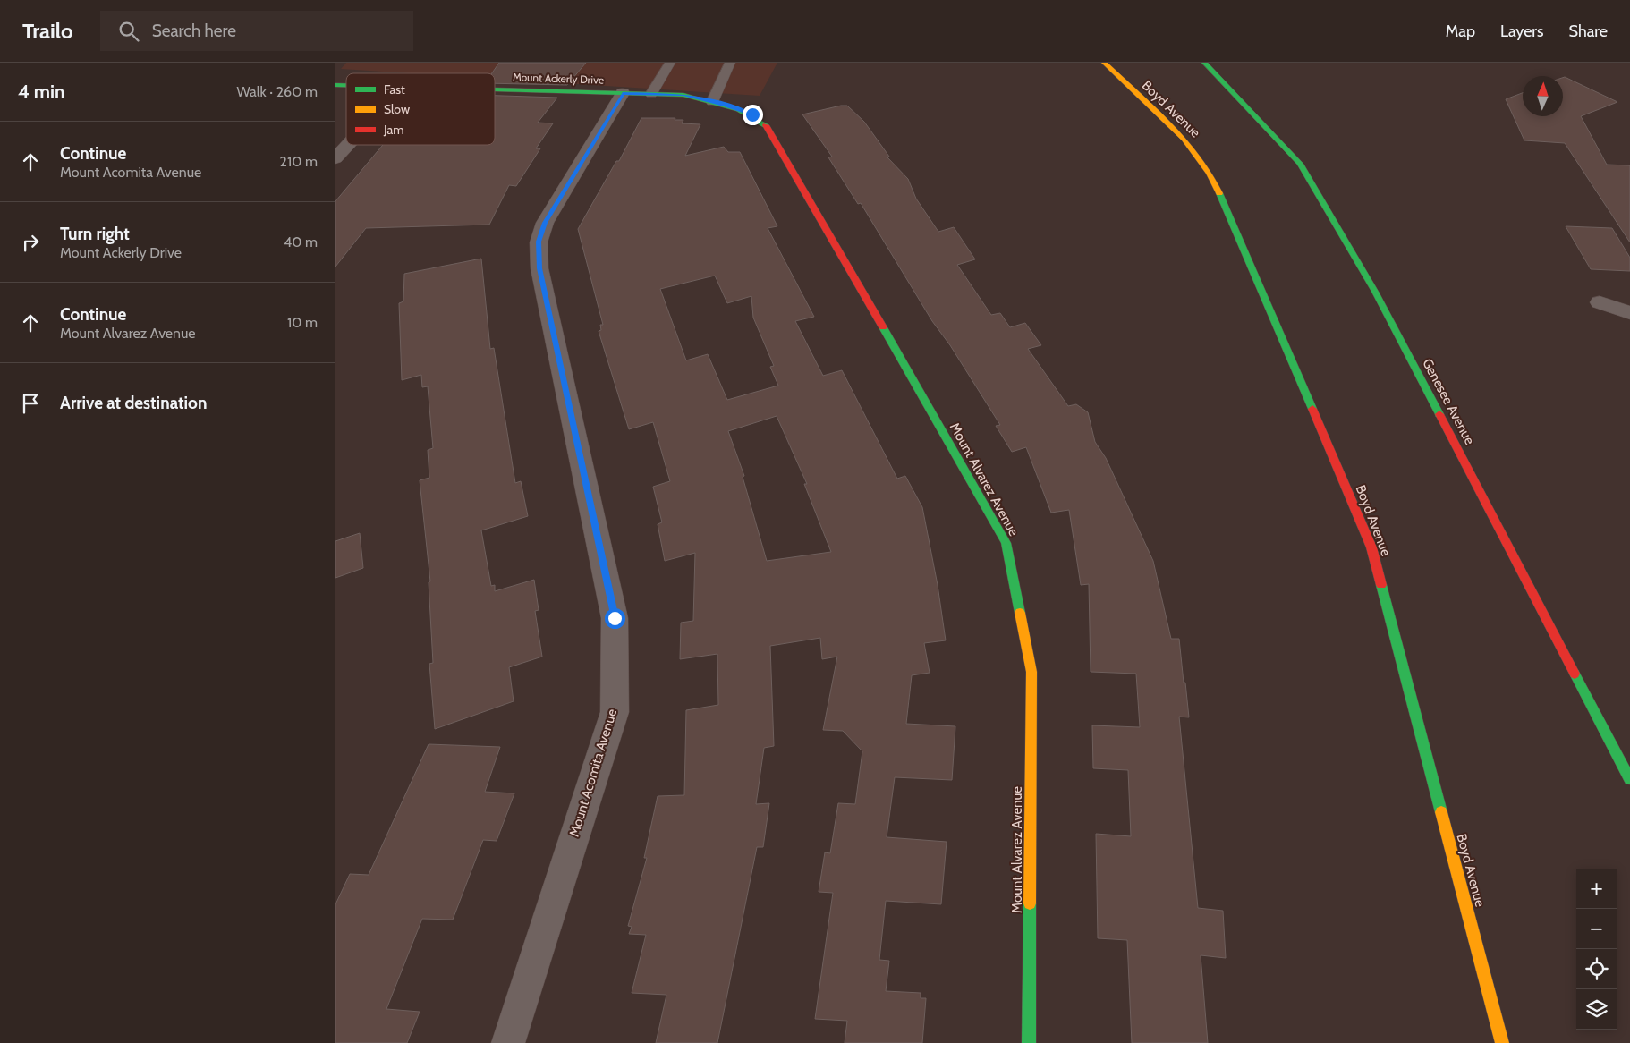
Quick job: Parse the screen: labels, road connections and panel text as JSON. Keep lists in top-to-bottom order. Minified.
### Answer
{"streets":{"street":["Mount Ackerly Drive","Boyd Avenue","Genesee Avenue","Mount Alvarez Avenue","Mount Acomita Avenue"]},"crossings":[["Mount Ackerly Drive","Mount Alvarez Avenue"],["Mount Ackerly Drive","Mount Acomita Avenue"]],"legend":["Fast","Slow","Jam"],"north":"top","page":{"header":"Trailo","search":"Search here","nav":["Map","Layers","Share"],"heading":["4 min","Walk · 260 m"],"list":[["Continue","Mount Acomita Avenue","210 m"],["Turn right","Mount Ackerly Drive","40 m"],["Continue","Mount Alvarez Avenue","10 m"],"Arrive at destination"],"map_buttons":["+","−"]}}
